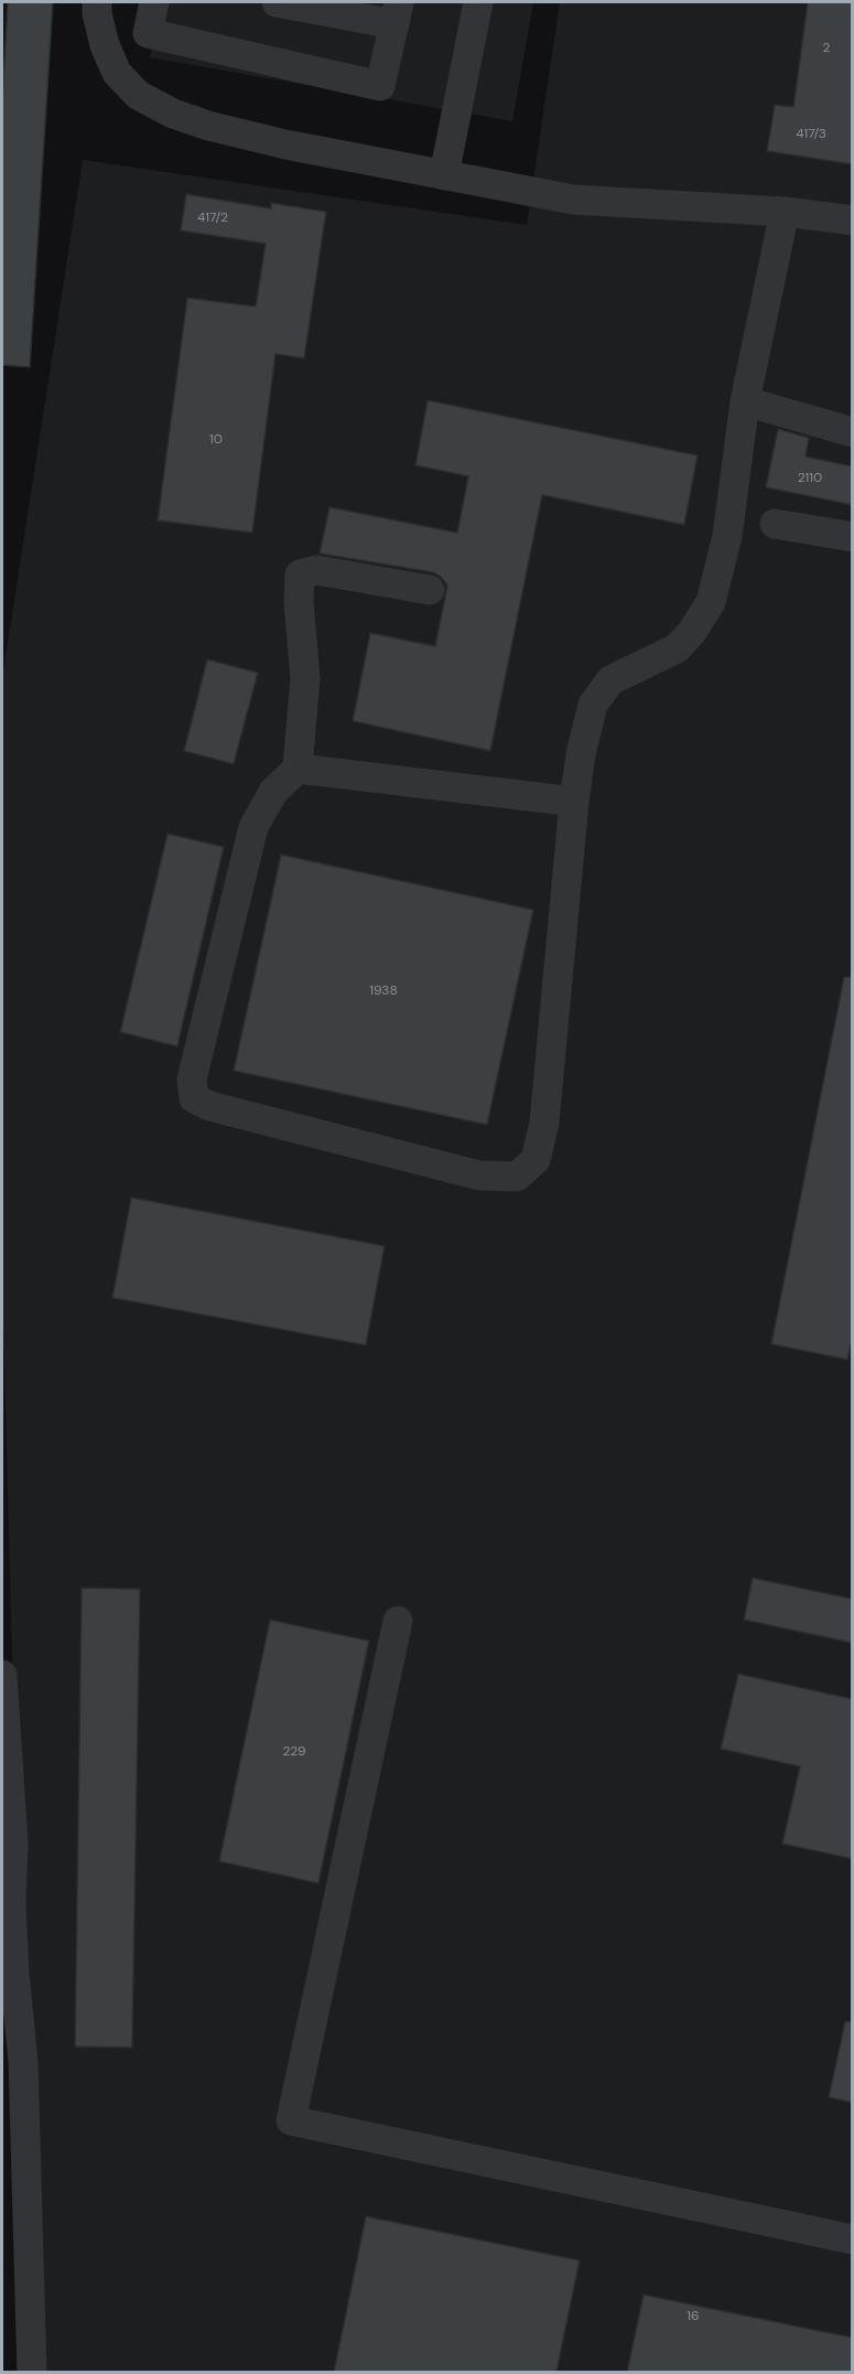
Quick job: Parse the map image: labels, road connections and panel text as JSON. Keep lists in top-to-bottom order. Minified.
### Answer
{"house_numbers":["2","417/3","417/2","10","2110","1938","229","16"]}
